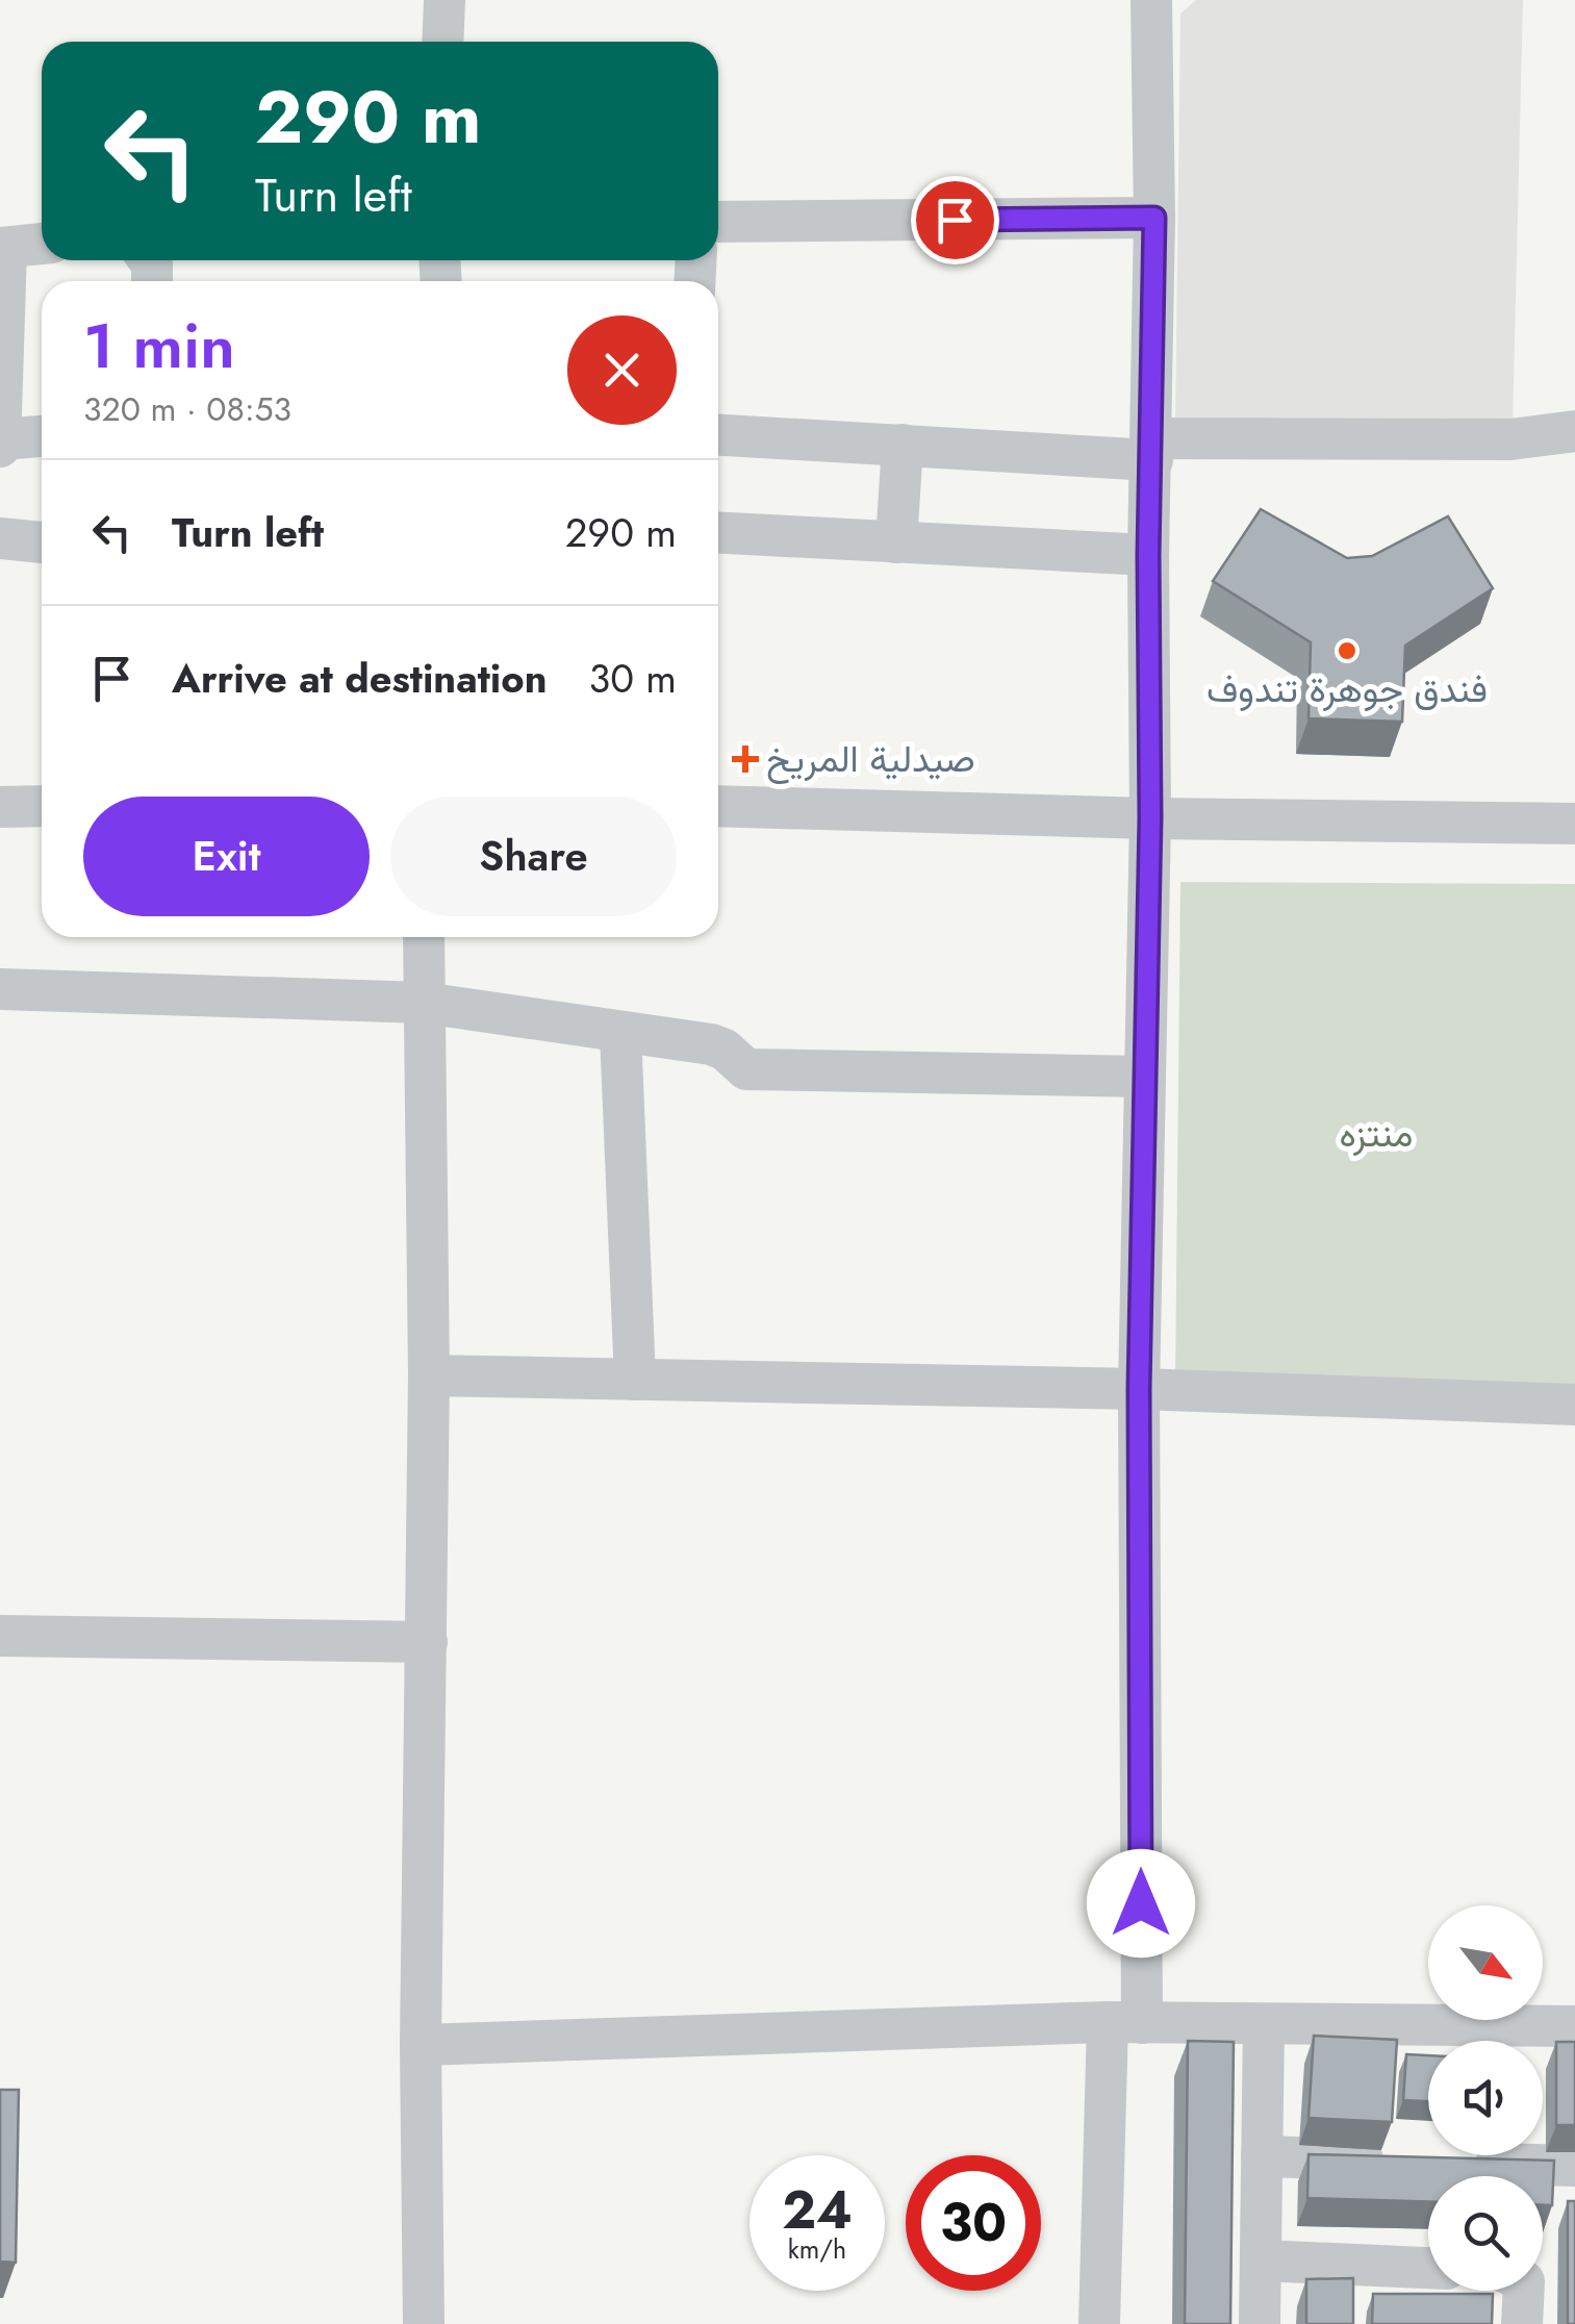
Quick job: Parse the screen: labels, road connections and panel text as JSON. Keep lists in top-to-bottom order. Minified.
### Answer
{"parks":["منتزه"],"places":{"other":["فندق جوهرة تندوف"],"health":["صيدلية المريخ"]},"north":"bottom right","page":{"turn":["290 m","Turn left"],"heading":["1 min","320 m · 08:53"],"list":[{"name":"Turn left","value":"290 m"},{"name":"Arrive at destination","value":"30 m"}],"buttons":["Exit","Share"],"speed":"24 km/h","limit":"30"}}
